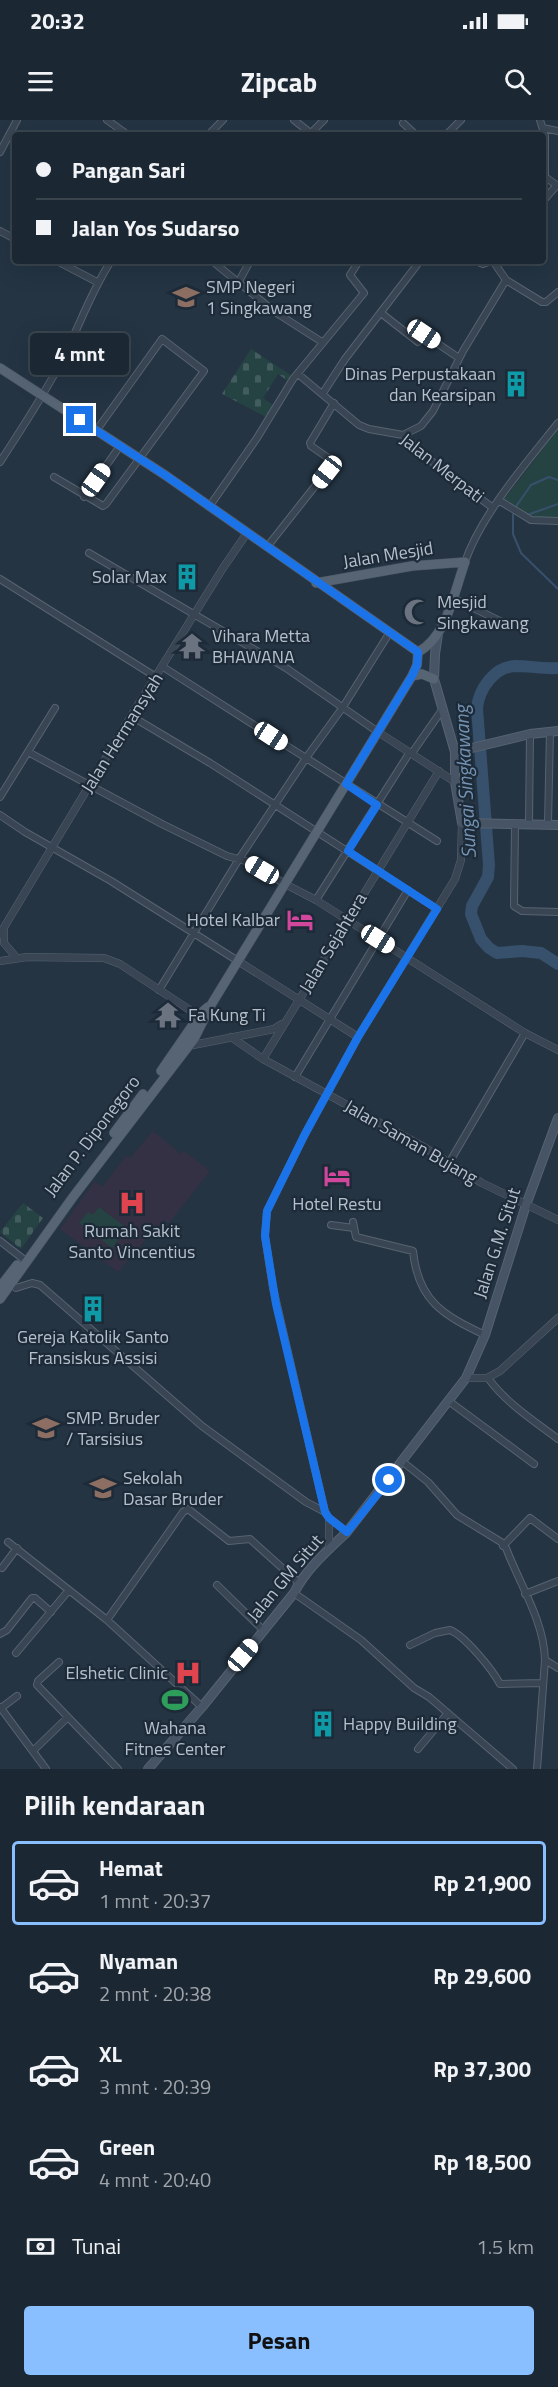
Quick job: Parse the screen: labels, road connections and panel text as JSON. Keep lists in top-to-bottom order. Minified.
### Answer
{"streets":{"main road":["Jalan Mesjid","Jalan P. Diponegoro","Jalan G.M. Situt","Jalan GM Situt"],"street":["Jalan Merpati","Jalan Hermansyah","Jalan Sejahtera","Jalan Saman Bujang"]},"crossings":[["Jalan Sejahtera","Jalan Saman Bujang"],["Jalan Saman Bujang","Jalan G.M. Situt"],["Jalan G.M. Situt","Jalan GM Situt"]],"water":["Sungai Singkawang"],"places":{"school or university":["SMP Negeri 1 Singkawang","SMP. Bruder / Tarsisius","Sekolah Dasar Bruder"],"building":["Dinas Perpustakaan dan Kearsipan","Solar Max","Gereja Katolik Santo Fransiskus Assisi","Happy Building"],"mosque":["Mesjid Singkawang"],"temple":["Vihara Metta BHAWANA","Fa Kung Ti"],"hotel":["Hotel Kalbar","Hotel Restu"],"hospital":["Rumah Sakit Santo Vincentius","Elshetic Clinic"],"sports":["Wahana Fitnes Center"]},"page":{"status":"20:32","header":"Zipcab","banner":["Pangan Sari","Jalan Yos Sudarso"],"bubble":"4 mnt","heading":"Pilih kendaraan","list":[{"name":"Hemat","note":"1 mnt · 20:37","value":"Rp 21,900"},{"name":"Nyaman","note":"2 mnt · 20:38","value":"Rp 29,600"},{"name":"XL","note":"3 mnt · 20:39","value":"Rp 37,300"},{"name":"Green","note":"4 mnt · 20:40","value":"Rp 18,500"}],"pay":["Tunai","1.5 km"],"buttons":"Pesan"}}
